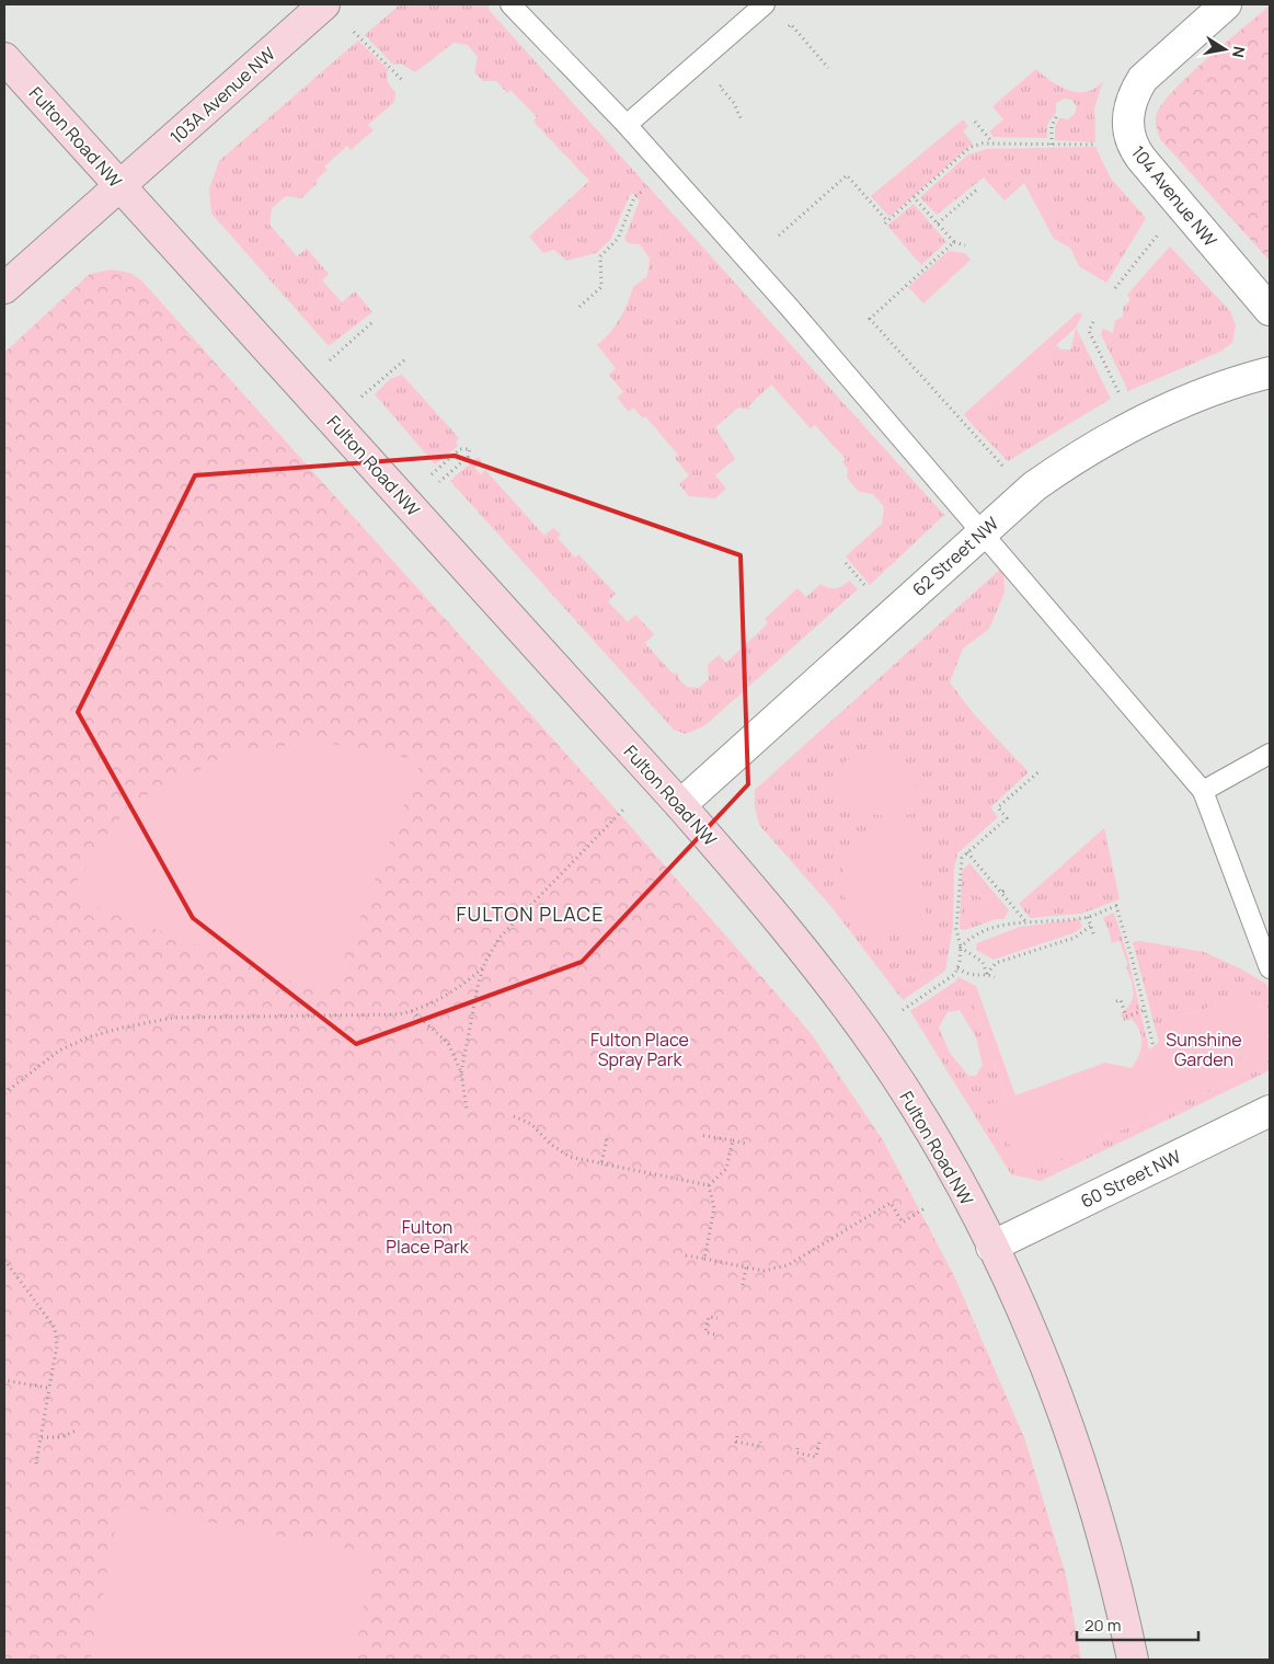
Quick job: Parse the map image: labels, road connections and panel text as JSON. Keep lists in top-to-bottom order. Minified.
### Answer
{"streets":{"street":["103A Avenue NW","Fulton Road NW","104 Avenue NW","62 Street NW","60 Street NW"]},"crossings":[["103A Avenue NW","Fulton Road NW"],["Fulton Road NW","62 Street NW"],["Fulton Road NW","60 Street NW"]],"districts":["FULTON PLACE"],"parks":["Fulton Place Spray Park","Sunshine Garden","Fulton Place Park"],"scale_bar":"20 m","north":"right"}
